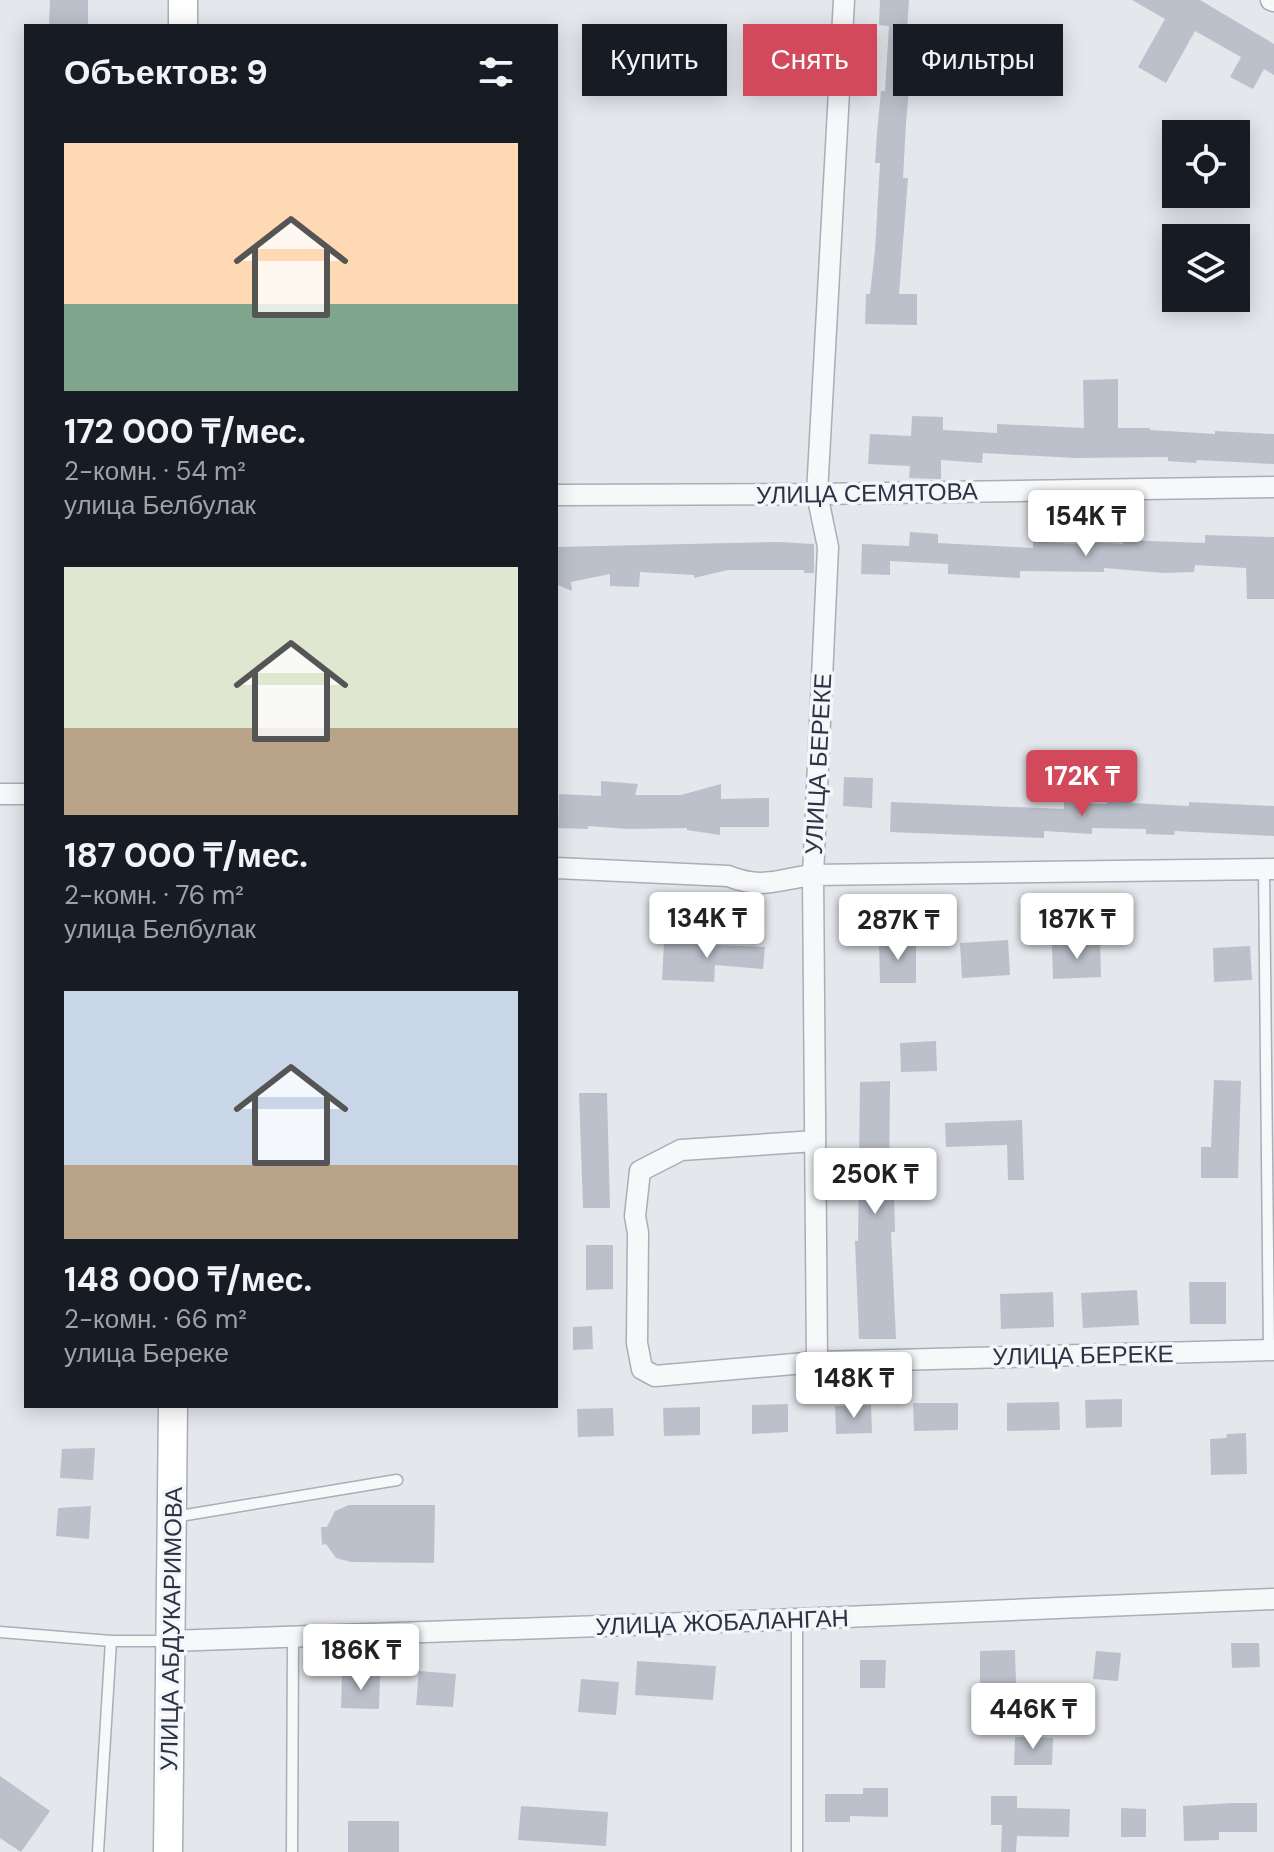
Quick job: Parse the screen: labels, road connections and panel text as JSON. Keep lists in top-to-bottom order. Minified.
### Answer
{"streets":{"main road":["УЛИЦА АБДУКАРИМОВА"],"street":["УЛИЦА СЕМЯТОВА","УЛИЦА БЕРЕКЕ","УЛИЦА ЖОБАЛАНГАН"]},"crossings":[["УЛИЦА СЕМЯТОВА","УЛИЦА БЕРЕКЕ"],["УЛИЦА ЖОБАЛАНГАН","УЛИЦА АБДУКАРИМОВА"]],"page":{"chip":["Купить","Снять","Фильтры"],"heading":"Объектов: 9","list":[{"name":"172 000 ₸/мес.","note":"2-комн. · 54 m² · улица Белбулак"},{"name":"187 000 ₸/мес.","note":"2-комн. · 76 m² · улица Белбулак"},{"name":"148 000 ₸/мес.","note":"2-комн. · 66 m² · улица Береке"}],"price":["154K ₸","172K ₸","134K ₸","187K ₸","287K ₸","250K ₸","148K ₸","186K ₸","446K ₸"]}}
